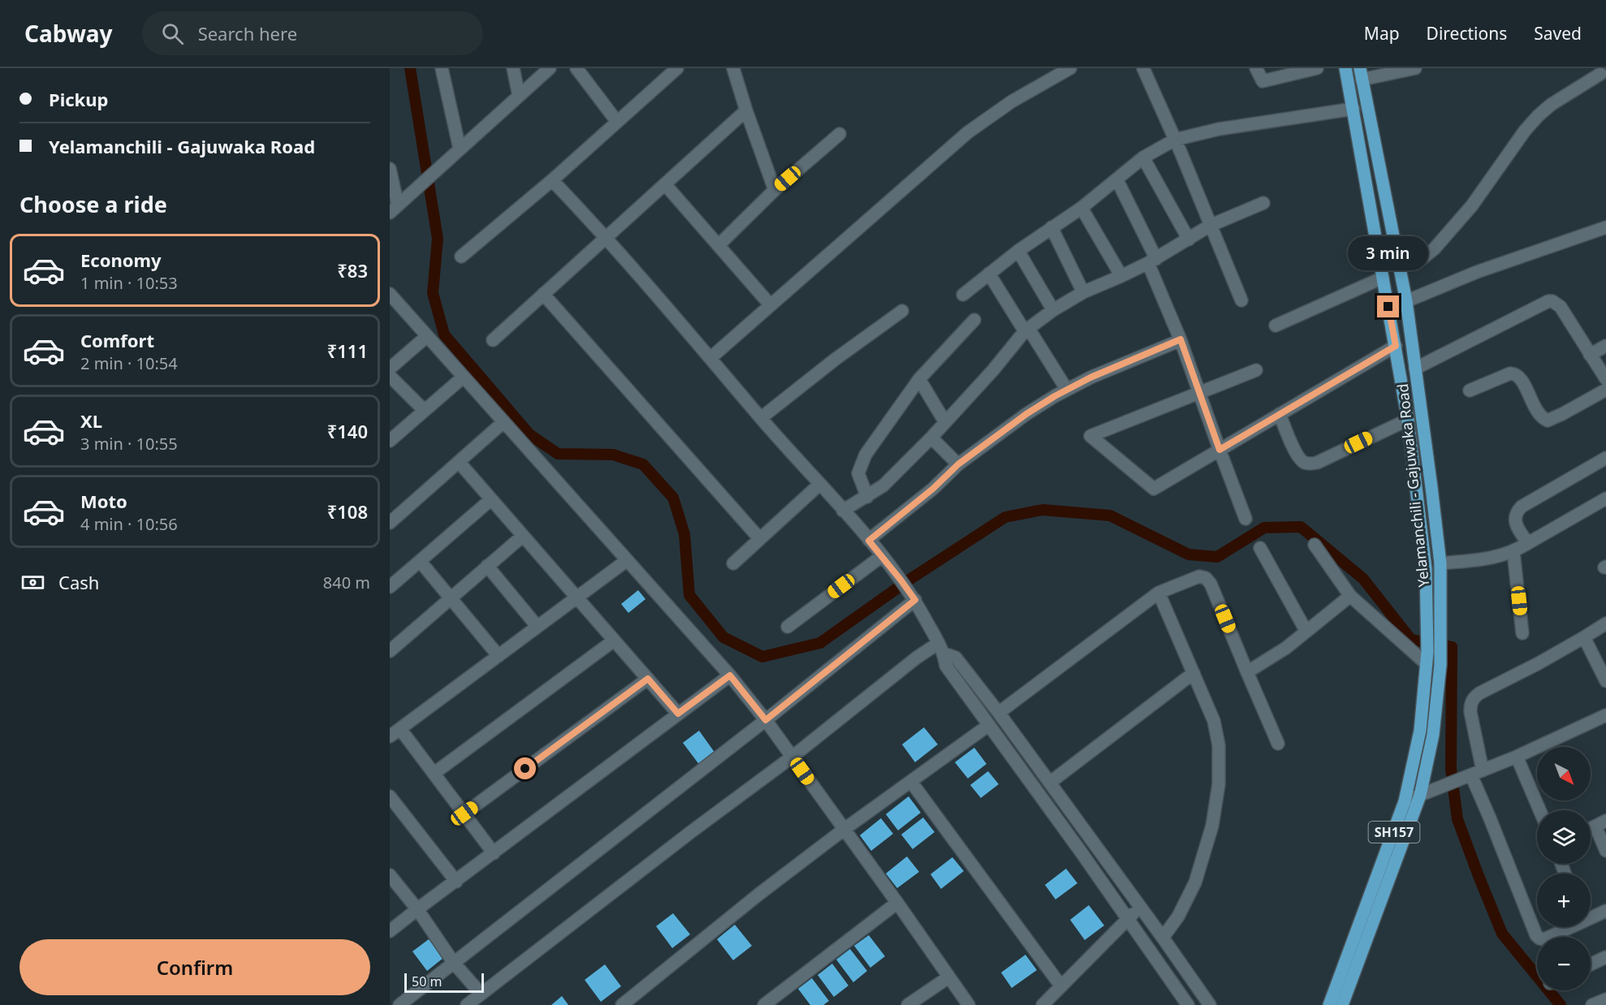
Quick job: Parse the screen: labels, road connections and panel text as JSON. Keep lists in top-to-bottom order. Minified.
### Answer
{"streets":{"main road":["Yelamanchili - Gajuwaka Road","SH157"]},"scale_bar":"50 m","north":"bottom right","page":{"header":"Cabway","search":"Search here","nav":["Map","Directions","Saved"],"banner":["Pickup","Yelamanchili - Gajuwaka Road"],"heading":"Choose a ride","list":[{"name":"Economy","note":"1 min · 10:53","value":"₹83"},{"name":"Comfort","note":"2 min · 10:54","value":"₹111"},{"name":"XL","note":"3 min · 10:55","value":"₹140"},{"name":"Moto","note":"4 min · 10:56","value":"₹108"}],"bubble":"3 min","pay":["Cash","840 m"],"map_buttons":["+","−"],"buttons":"Confirm","scale":"50 m"}}
